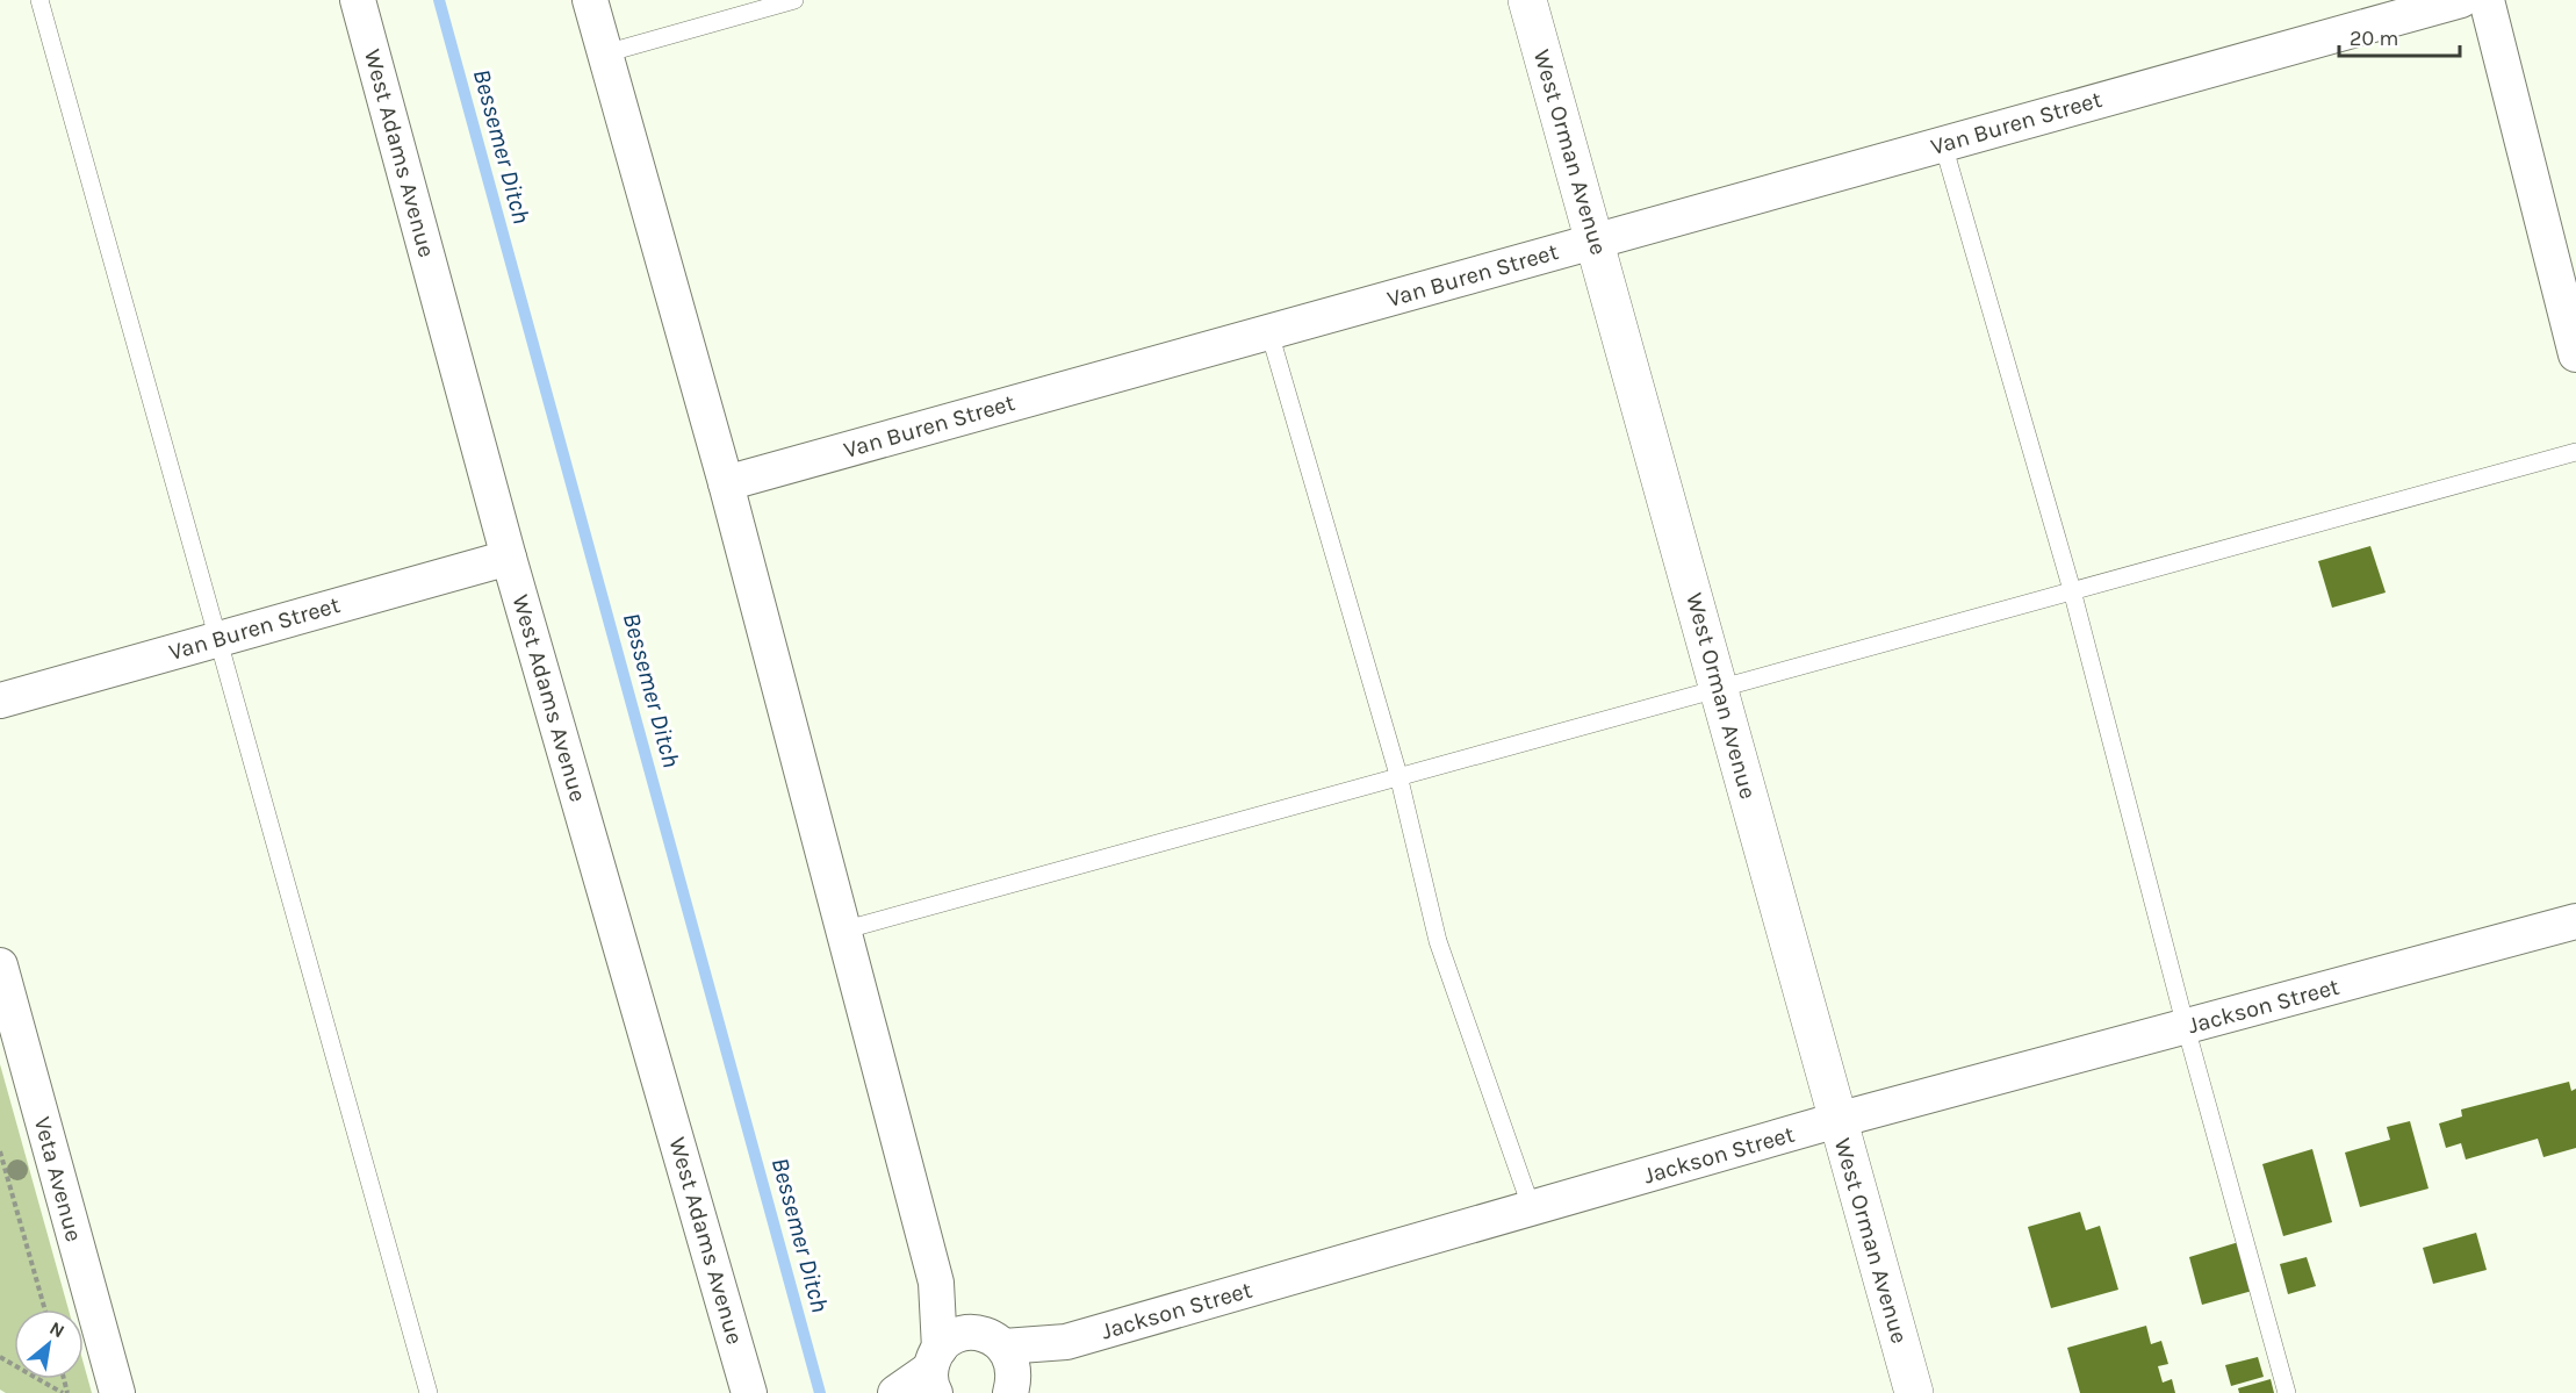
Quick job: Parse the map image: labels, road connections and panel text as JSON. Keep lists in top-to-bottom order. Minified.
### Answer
{"streets":{"street":["Van Buren Street","West Orman Avenue","West Adams Avenue","Jackson Street","Veta Avenue"]},"crossings":[["Van Buren Street","West Orman Avenue"],["Van Buren Street","West Adams Avenue"],["West Orman Avenue","Jackson Street"]],"water":["Bessemer Ditch"],"scale_bar":"20 m","north":"top right"}
